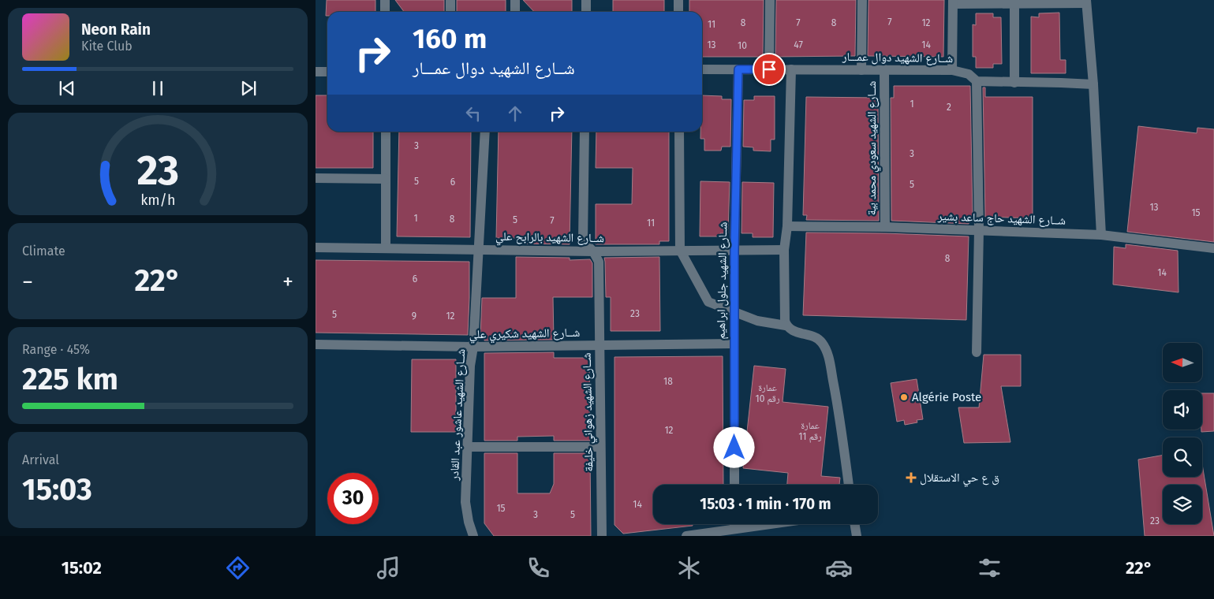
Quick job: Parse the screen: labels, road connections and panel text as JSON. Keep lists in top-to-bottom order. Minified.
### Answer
{"streets":{"street":["شــارع الشهيد دوال عمـــار","شــارع الشهيد سعودي محمد بية","شــارع الشهيد حاج ساعد بشير","شــارع الشهيد بالرابح علي","شــارع الشهيد جلول ابراهيم","شــارع الشهيد شكيري علي","شــارع الشهيد زهواني خليفة","شــارع الشهيد عاشور عبد القادر"]},"crossings":[["شــارع الشهيد دوال عمـــار","شــارع الشهيد سعودي محمد بية"],["شــارع الشهيد دوال عمـــار","شــارع الشهيد جلول ابراهيم"],["شــارع الشهيد سعودي محمد بية","شــارع الشهيد حاج ساعد بشير"],["شــارع الشهيد بالرابح علي","شــارع الشهيد جلول ابراهيم"],["شــارع الشهيد بالرابح علي","شــارع الشهيد زهواني خليفة"],["شــارع الشهيد بالرابح علي","شــارع الشهيد عاشور عبد القادر"],["شــارع الشهيد جلول ابراهيم","شــارع الشهيد شكيري علي"],["شــارع الشهيد شكيري علي","شــارع الشهيد زهواني خليفة"],["شــارع الشهيد شكيري علي","شــارع الشهيد عاشور عبد القادر"]],"places":{"other":["Algérie Poste"],"health":["ق ع حي الاستقلال"]},"house_numbers":["7","8","7","8","12","11","13","47","14","10","1","2","3","3","5","6","5","13","15","1","8","5","7","11","8","14","6","23","5","9","12","18","عمارة رقم 10","عمارة رقم 11","12","14","15","3","5","23"],"north":"left","page":{"turn":["160 m","شــارع الشهيد دوال عمـــار"],"song":["Neon Rain","Kite Club"],"tile":["Climate",["Range · 45%","225 km"],["Arrival","15:03"]],"heat":["−","22°","+"],"limit":"30","trip":"15:03 · 1 min · 170 m","tabs":["15:02","22°"],"gauge":["23","km/h"]}}
